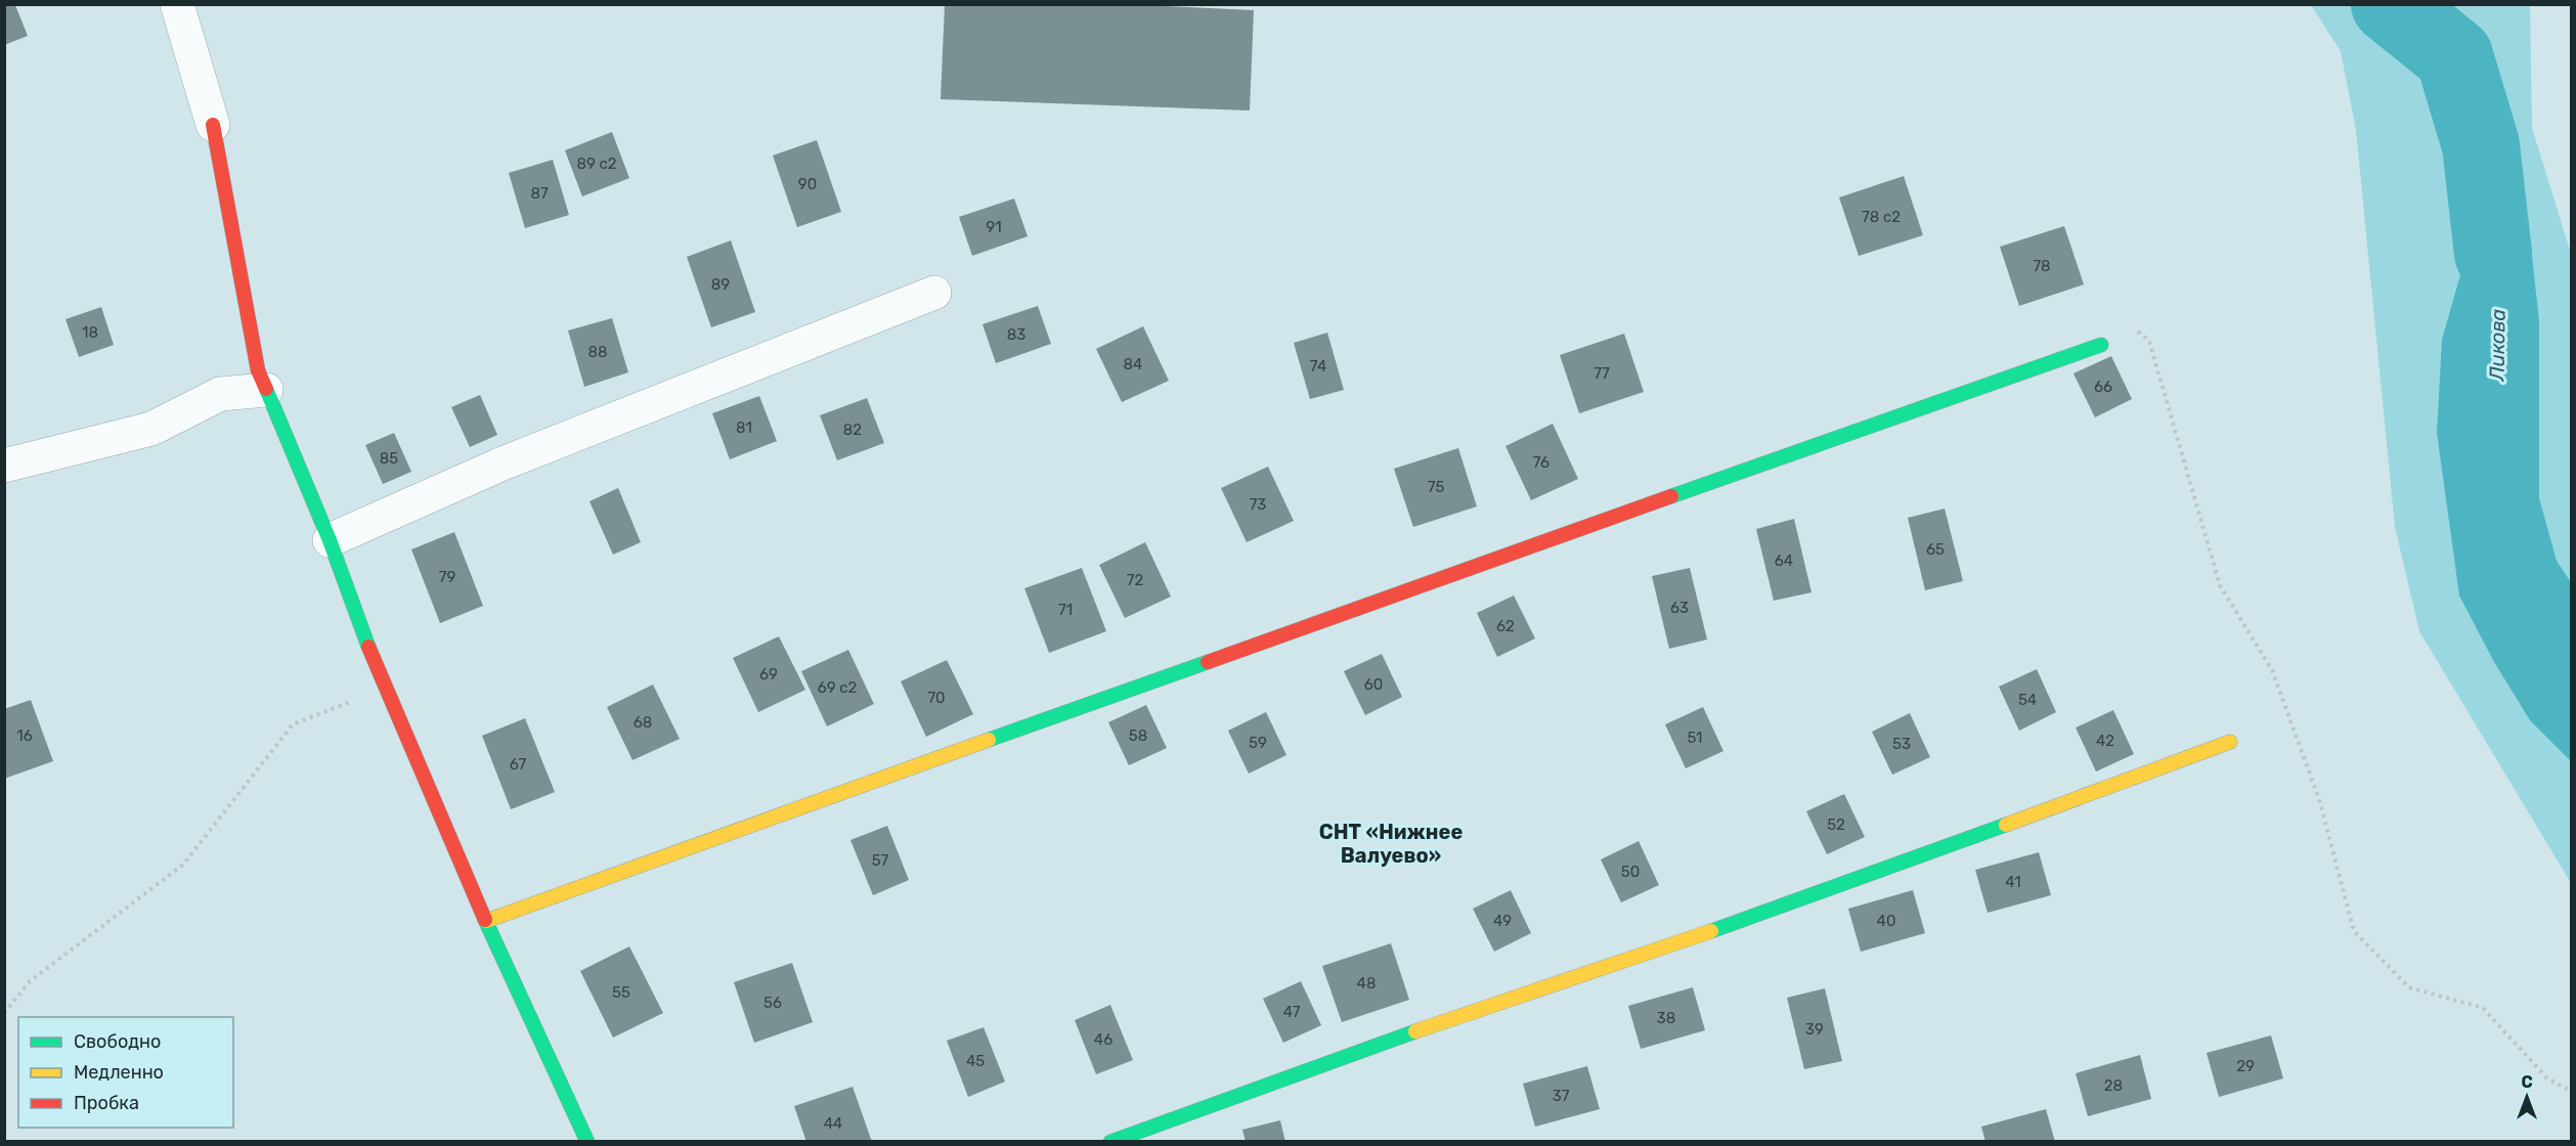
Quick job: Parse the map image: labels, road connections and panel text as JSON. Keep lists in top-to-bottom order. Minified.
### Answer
{"districts":["СНТ «Нижнее Валуево»"],"water":["Ликова"],"house_numbers":["89 с2","90","87","78 с2","91","78","89","18","83","88","84","74","77","66","81","82","85","76","75","73","65","64","79","72","63","71","62","69","60","69 с2","70","54","68","16","58","51","42","59","53","67","52","57","50","41","49","40","48","55","56","47","38","39","46","45","29","28","37","44"],"legend":["Свободно","Медленно","Пробка"],"north":"top"}
